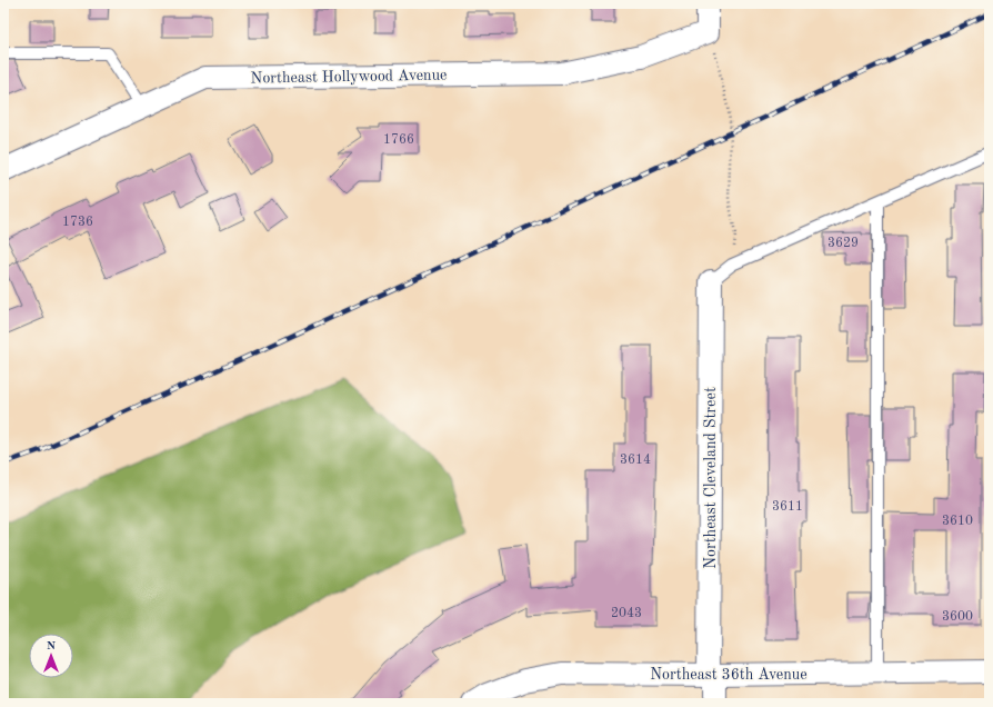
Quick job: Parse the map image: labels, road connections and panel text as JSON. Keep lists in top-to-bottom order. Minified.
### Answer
{"streets":{"street":["Northeast Hollywood Avenue","Northeast Cleveland Street","Northeast 36th Avenue"]},"crossings":[["Northeast Cleveland Street","Northeast 36th Avenue"]],"house_numbers":["1766","1736","3629","3614","3611","3610","2043","3600"],"north":"top"}
